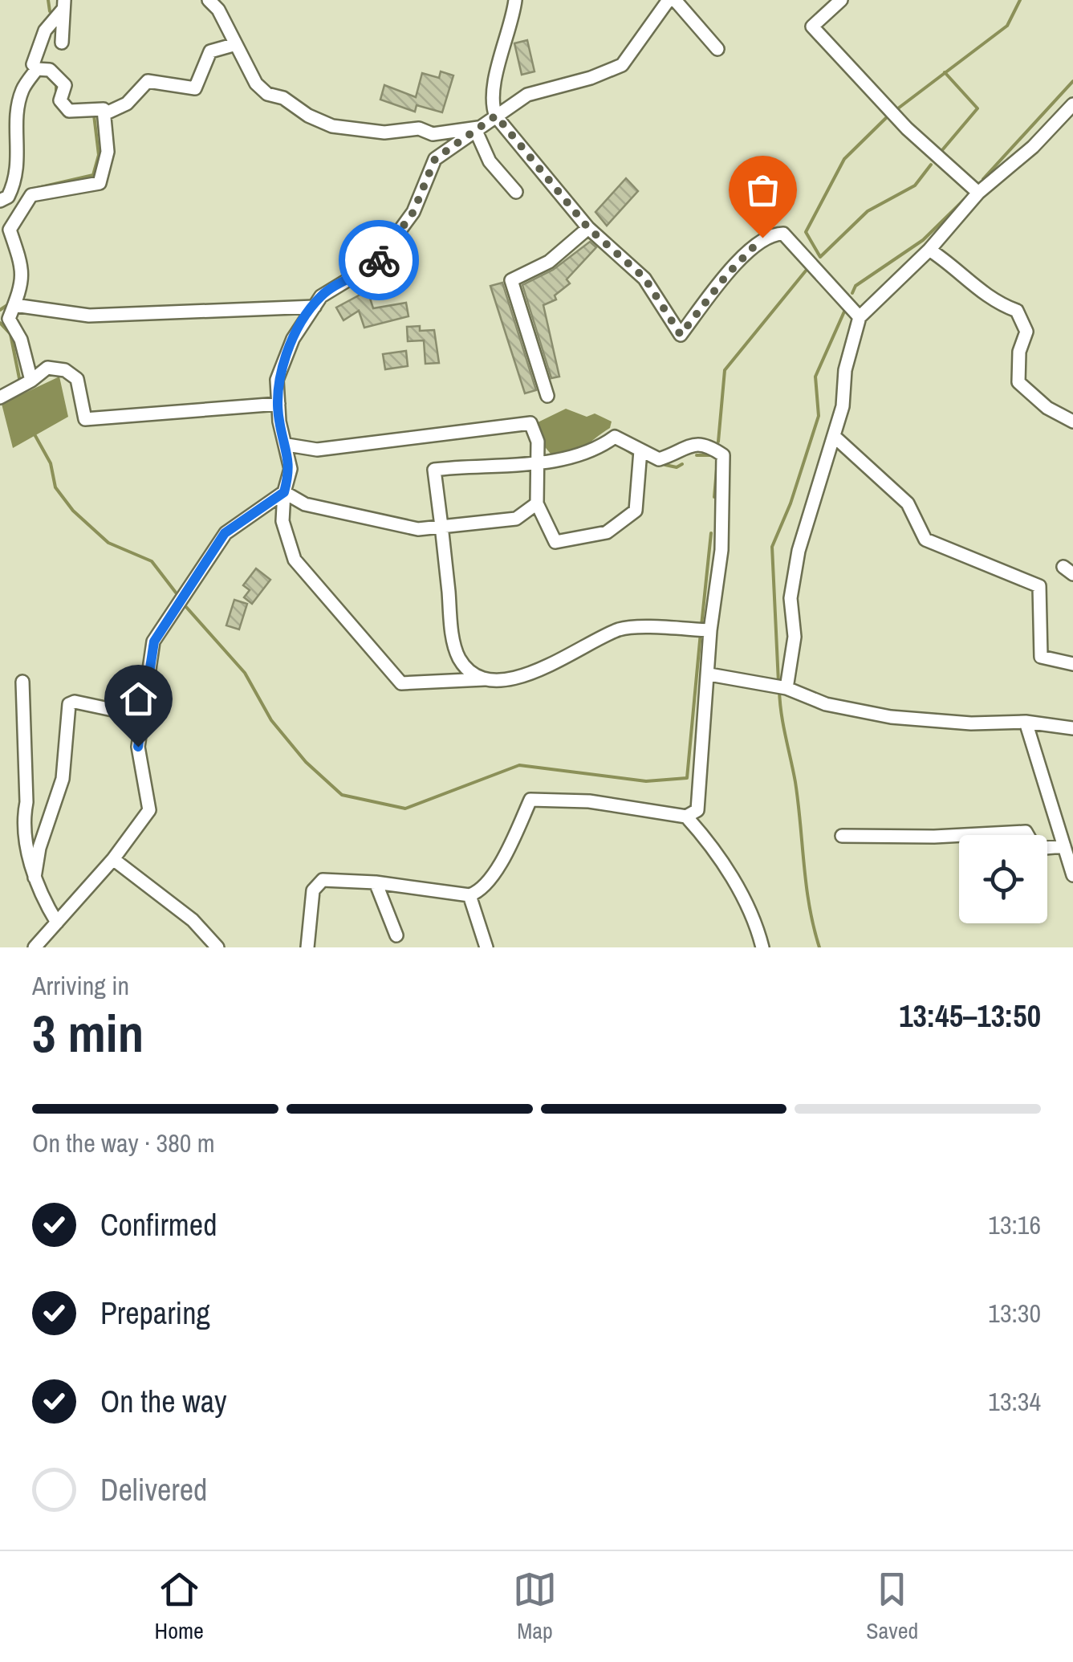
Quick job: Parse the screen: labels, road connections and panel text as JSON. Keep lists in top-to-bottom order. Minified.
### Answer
{"page":{"heading":["3 min","Arriving in","13:45–13:50"],"bar":"On the way · 380 m","list":[["Confirmed","13:16"],["Preparing","13:30"],["On the way","13:34"],"Delivered"],"tabs":["Home","Map","Saved"]}}
